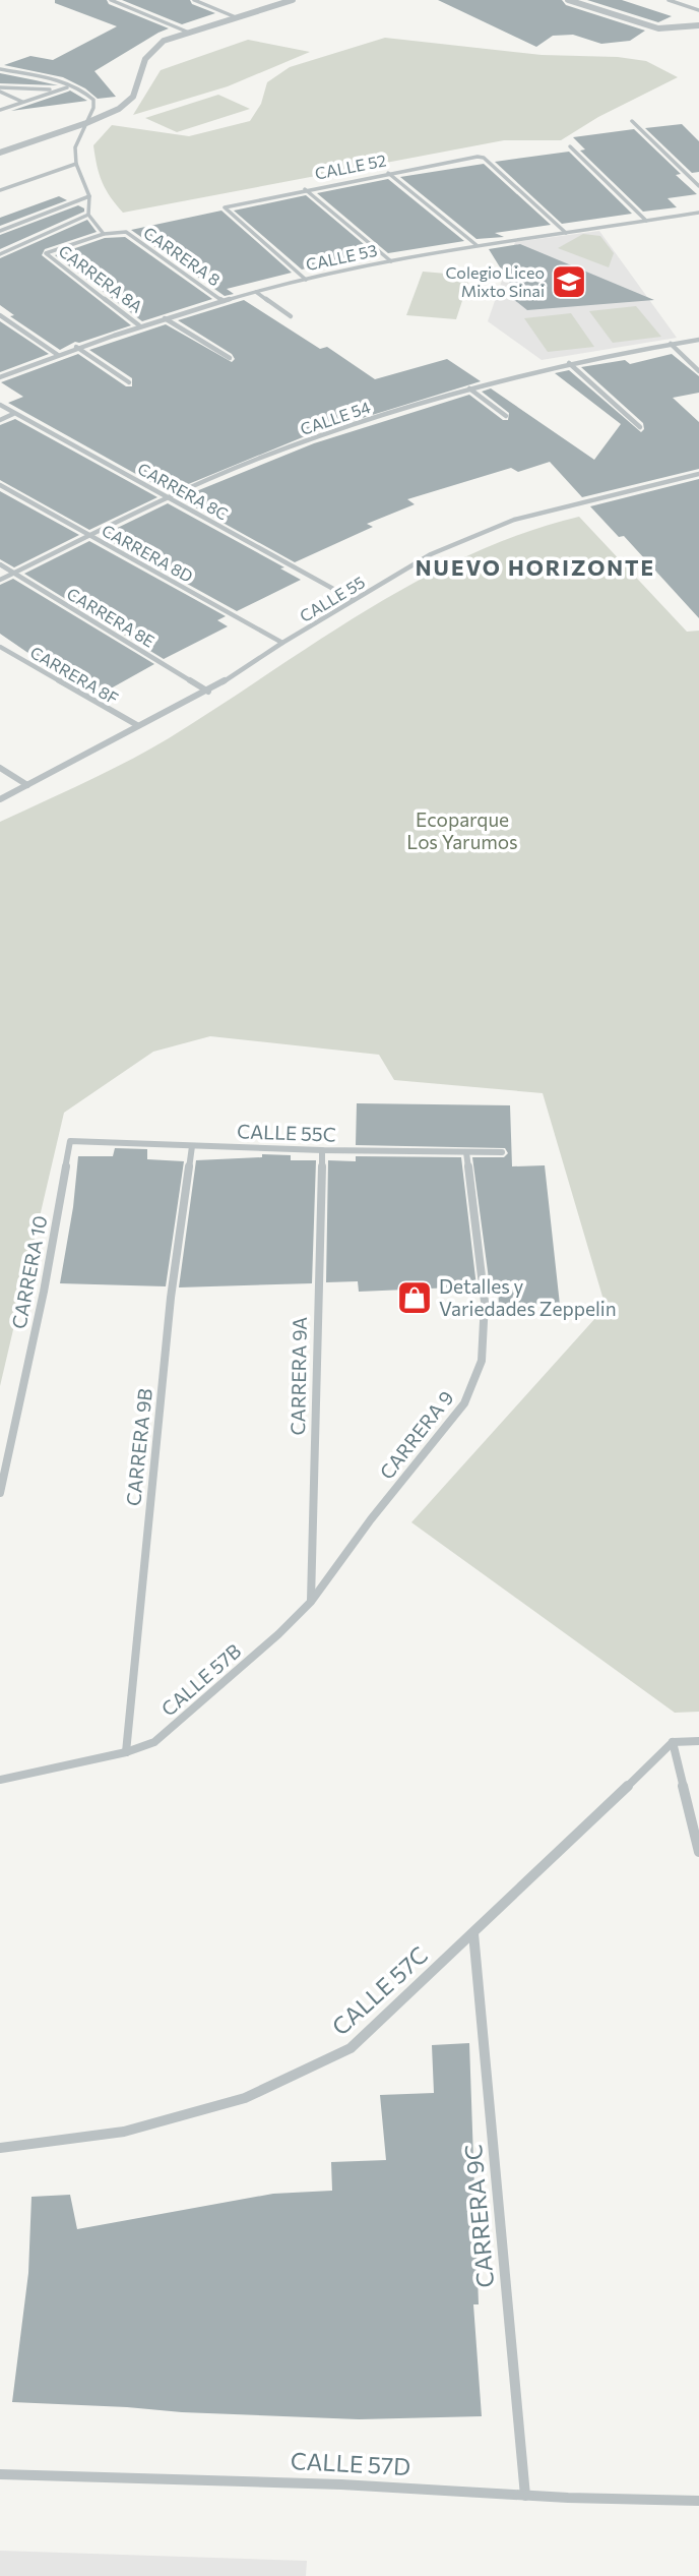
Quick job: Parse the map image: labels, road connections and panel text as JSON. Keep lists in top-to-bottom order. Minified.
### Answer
{"streets":{"street":["CALLE 52","CARRERA 8","CALLE 53","CARRERA 8A","CALLE 54","CARRERA 8C","CARRERA 8D","CALLE 55","CARRERA 8E","CARRERA 8F","CALLE 55C","CARRERA 10","CARRERA 9A","CARRERA 9","CARRERA 9B","CALLE 57B","CALLE 57C","CARRERA 9C","CALLE 57D"]},"crossings":[["CALLE 52","CALLE 53"],["CARRERA 8","CALLE 53"],["CARRERA 8","CARRERA 8A"],["CALLE 53","CARRERA 8A"],["CALLE 54","CARRERA 8C"],["CALLE 54","CARRERA 8D"],["CALLE 54","CARRERA 8E"],["CARRERA 8C","CALLE 55"],["CARRERA 8D","CALLE 55"],["CALLE 55","CARRERA 8E"],["CALLE 55","CARRERA 8F"],["CALLE 55C","CARRERA 10"],["CALLE 55C","CARRERA 9A"],["CALLE 55C","CARRERA 9"],["CALLE 55C","CARRERA 9B"],["CARRERA 9A","CALLE 57B"],["CARRERA 9","CALLE 57B"],["CARRERA 9B","CALLE 57B"],["CALLE 57C","CARRERA 9C"],["CARRERA 9C","CALLE 57D"]],"districts":["NUEVO HORIZONTE"],"parks":["Ecoparque Los Yarumos"],"places":{"school or university":["Colegio Liceo Mixto Sinai"],"shop":["Detalles y Variedades Zeppelin"]}}
